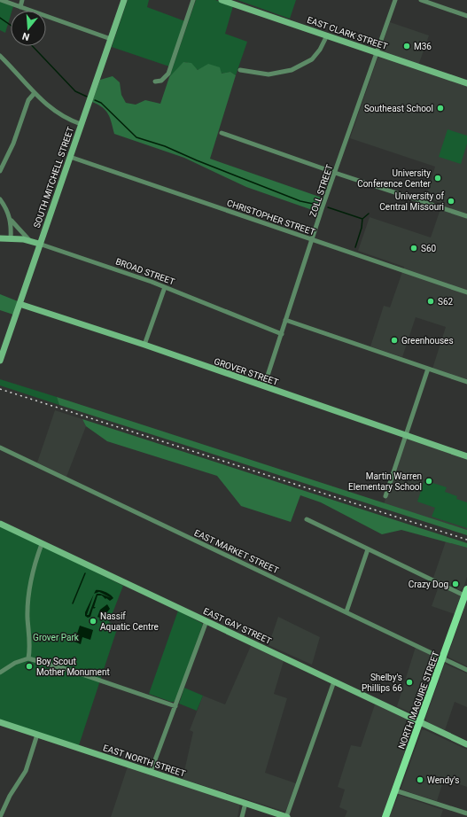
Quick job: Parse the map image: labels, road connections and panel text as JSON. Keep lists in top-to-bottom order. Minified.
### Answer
{"streets":{"main road":["NORTH MAGUIRE STREET"],"street":["EAST CLARK STREET","SOUTH MITCHELL STREET","ZOLL STREET","CHRISTOPHER STREET","BROAD STREET","GROVER STREET","EAST MARKET STREET","EAST GAY STREET","EAST NORTH STREET"]},"crossings":[["EAST CLARK STREET","ZOLL STREET"],["SOUTH MITCHELL STREET","CHRISTOPHER STREET"],["SOUTH MITCHELL STREET","BROAD STREET"],["SOUTH MITCHELL STREET","GROVER STREET"],["ZOLL STREET","CHRISTOPHER STREET"],["ZOLL STREET","BROAD STREET"],["ZOLL STREET","GROVER STREET"],["EAST MARKET STREET","NORTH MAGUIRE STREET"],["EAST GAY STREET","NORTH MAGUIRE STREET"]],"parks":["Grover Park"],"places":["M36","Southeast School","University Conference Center","University of Central Missouri","S60","S62","Greenhouses","Martin Warren Elementary School","Crazy Dog","Nassif Aquatic Centre","Boy Scout Mother Monument","Shelby's Phillips 66","Wendy's"],"north":"bottom"}
